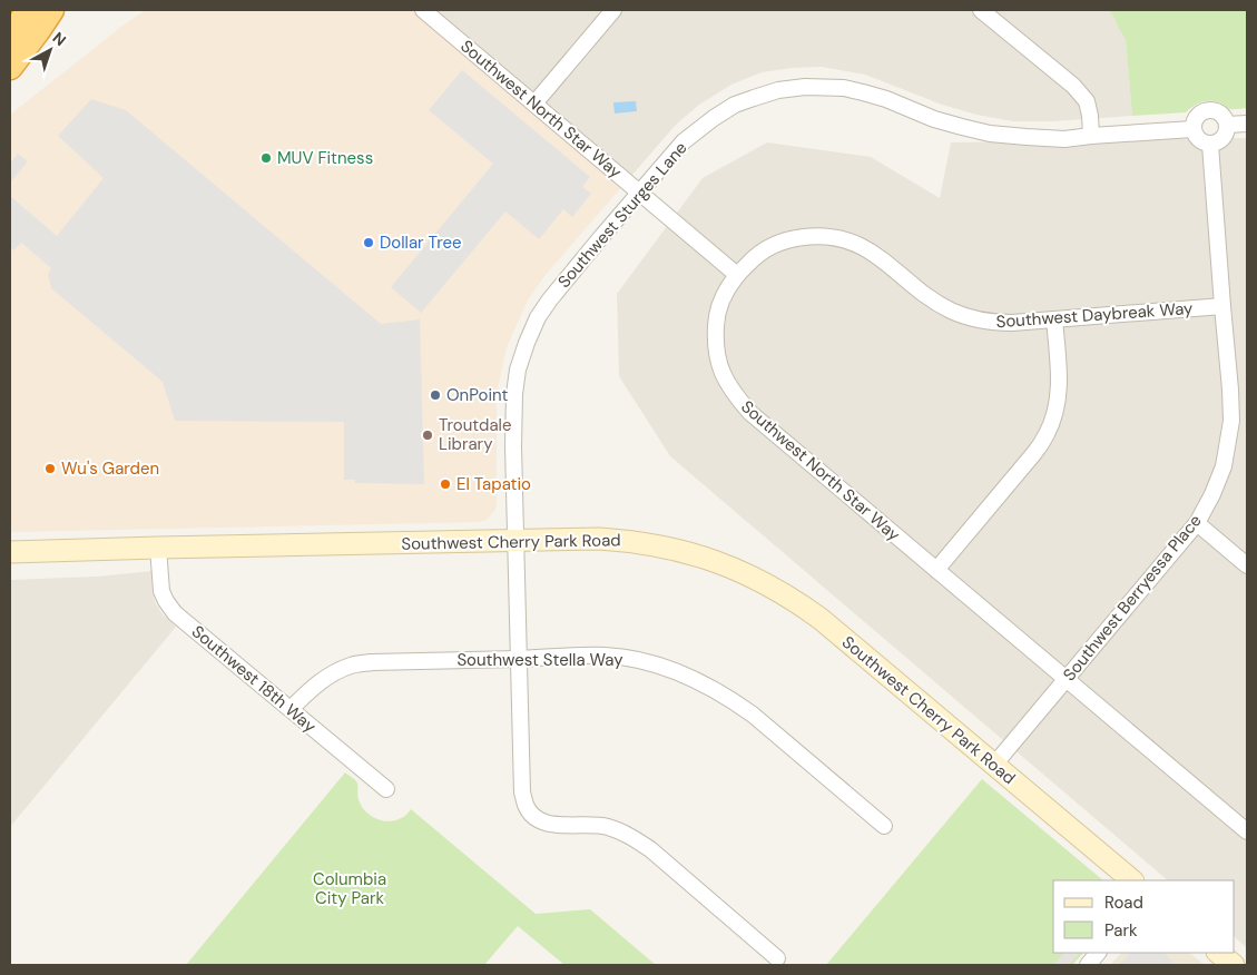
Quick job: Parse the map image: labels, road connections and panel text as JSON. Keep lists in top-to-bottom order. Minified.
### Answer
{"streets":{"main road":["Southwest Cherry Park Road"],"street":["Southwest North Star Way","Southwest Sturges Lane","Southwest Daybreak Way","Southwest Berryessa Place","Southwest Stella Way","Southwest 18th Way"]},"crossings":[["Southwest North Star Way","Southwest Sturges Lane"],["Southwest North Star Way","Southwest Daybreak Way"],["Southwest North Star Way","Southwest Berryessa Place"],["Southwest Sturges Lane","Southwest Cherry Park Road"],["Southwest Sturges Lane","Southwest Berryessa Place"],["Southwest Sturges Lane","Southwest Stella Way"],["Southwest Daybreak Way","Southwest Berryessa Place"],["Southwest Cherry Park Road","Southwest Berryessa Place"],["Southwest Cherry Park Road","Southwest 18th Way"],["Southwest Stella Way","Southwest 18th Way"]],"parks":["Columbia City Park"],"places":["MUV Fitness","Dollar Tree","OnPoint","Troutdale Library","Wu's Garden","El Tapatio"],"legend":["Road","Park"],"north":"top right"}
